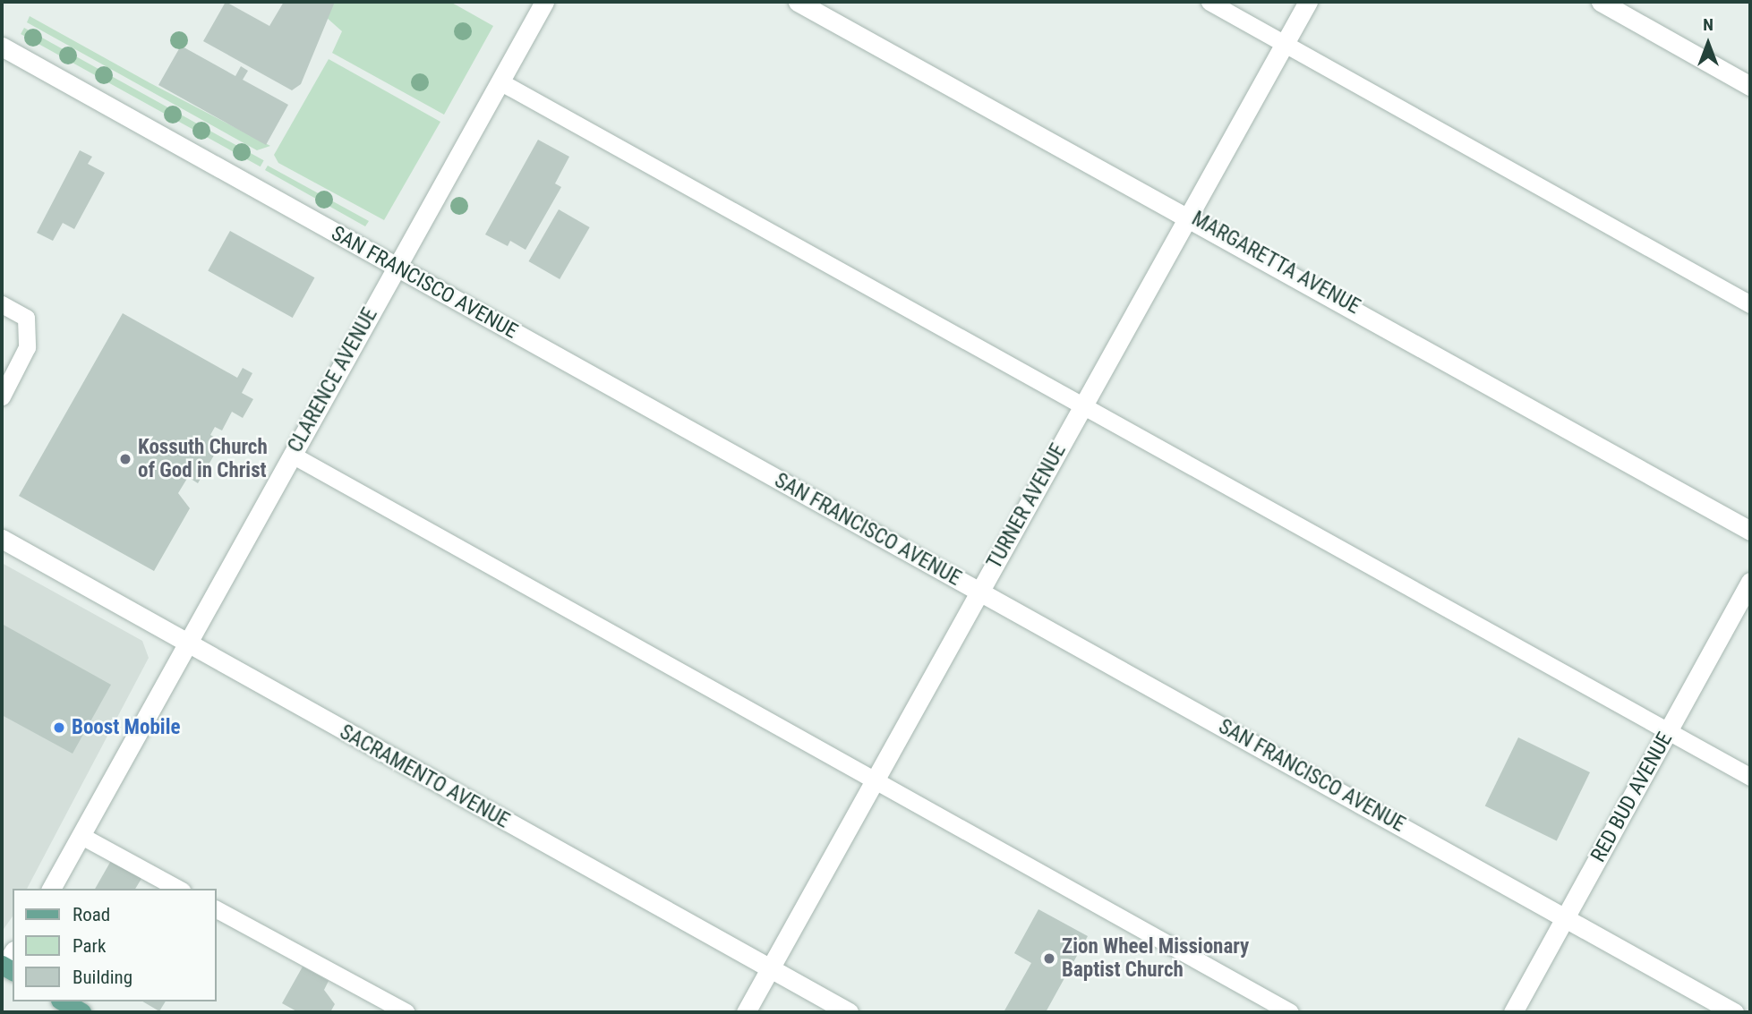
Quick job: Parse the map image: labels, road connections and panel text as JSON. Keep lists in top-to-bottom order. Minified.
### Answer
{"streets":{"street":["MARGARETTA AVENUE","SAN FRANCISCO AVENUE","CLARENCE AVENUE","TURNER AVENUE","SACRAMENTO AVENUE","RED BUD AVENUE"]},"crossings":[["MARGARETTA AVENUE","TURNER AVENUE"],["SAN FRANCISCO AVENUE","CLARENCE AVENUE"],["SAN FRANCISCO AVENUE","TURNER AVENUE"],["SAN FRANCISCO AVENUE","RED BUD AVENUE"],["CLARENCE AVENUE","SACRAMENTO AVENUE"],["TURNER AVENUE","SACRAMENTO AVENUE"]],"places":["Kossuth Church of God in Christ","Boost Mobile","Zion Wheel Missionary Baptist Church"],"legend":["Road","Park","Building"],"north":"top"}
